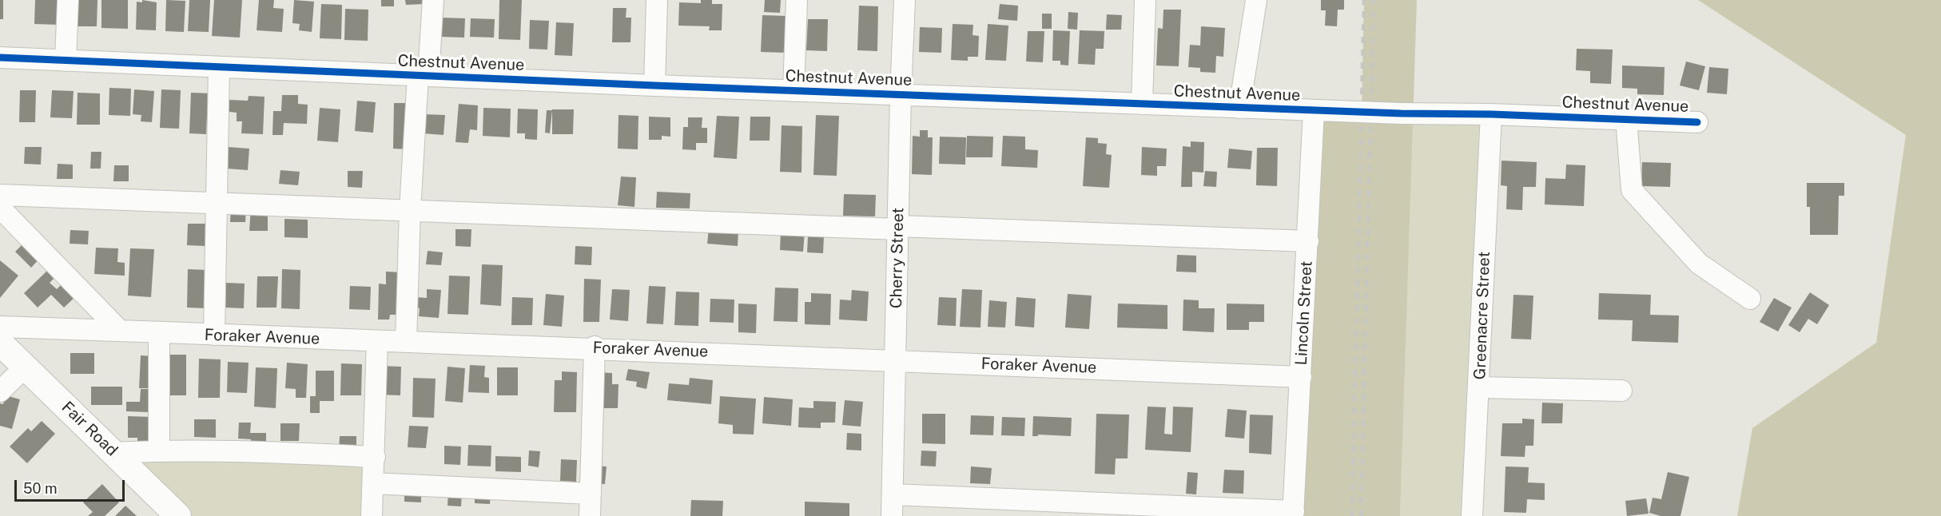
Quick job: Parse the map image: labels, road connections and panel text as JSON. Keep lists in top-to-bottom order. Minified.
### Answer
{"streets":{"main road":["Fair Road"],"street":["Chestnut Avenue","Cherry Street","Lincoln Street","Greenacre Street","Foraker Avenue"]},"crossings":[["Chestnut Avenue","Cherry Street"],["Chestnut Avenue","Lincoln Street"],["Chestnut Avenue","Greenacre Street"],["Cherry Street","Foraker Avenue"],["Lincoln Street","Foraker Avenue"]],"scale_bar":"50 m"}
